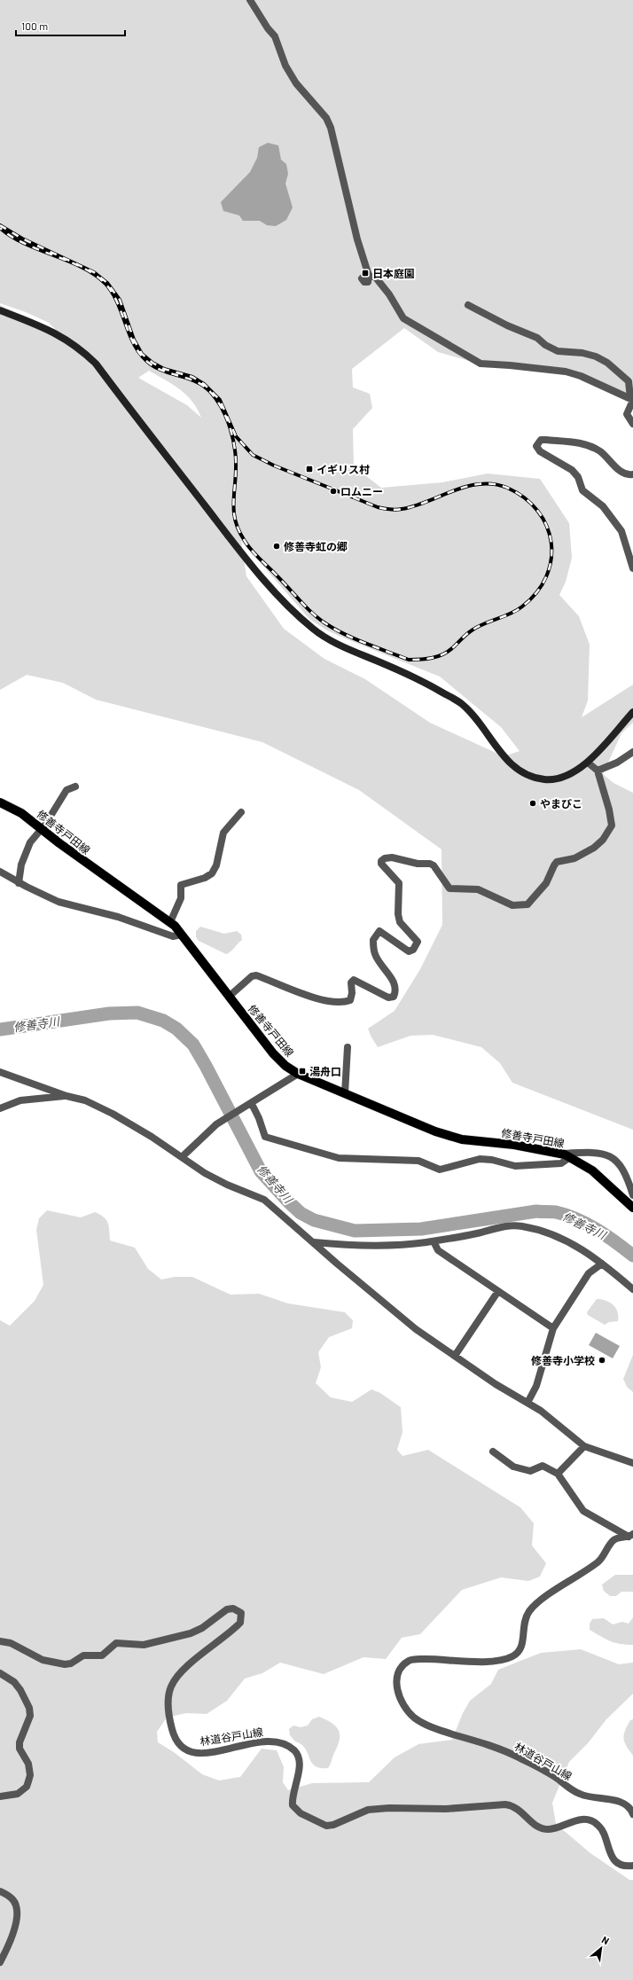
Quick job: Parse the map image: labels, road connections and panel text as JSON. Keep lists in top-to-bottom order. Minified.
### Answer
{"streets":{"main road":["修善寺戸田線"],"street":["林道谷戸山線"]},"water":["修善寺川"],"places":{"transit":["日本庭園","イギリス村","湯舟口"],"other":["ロムニー","修善寺虹の郷","やまびこ","修善寺小学校"]},"scale_bar":"100 m","north":"top right"}
